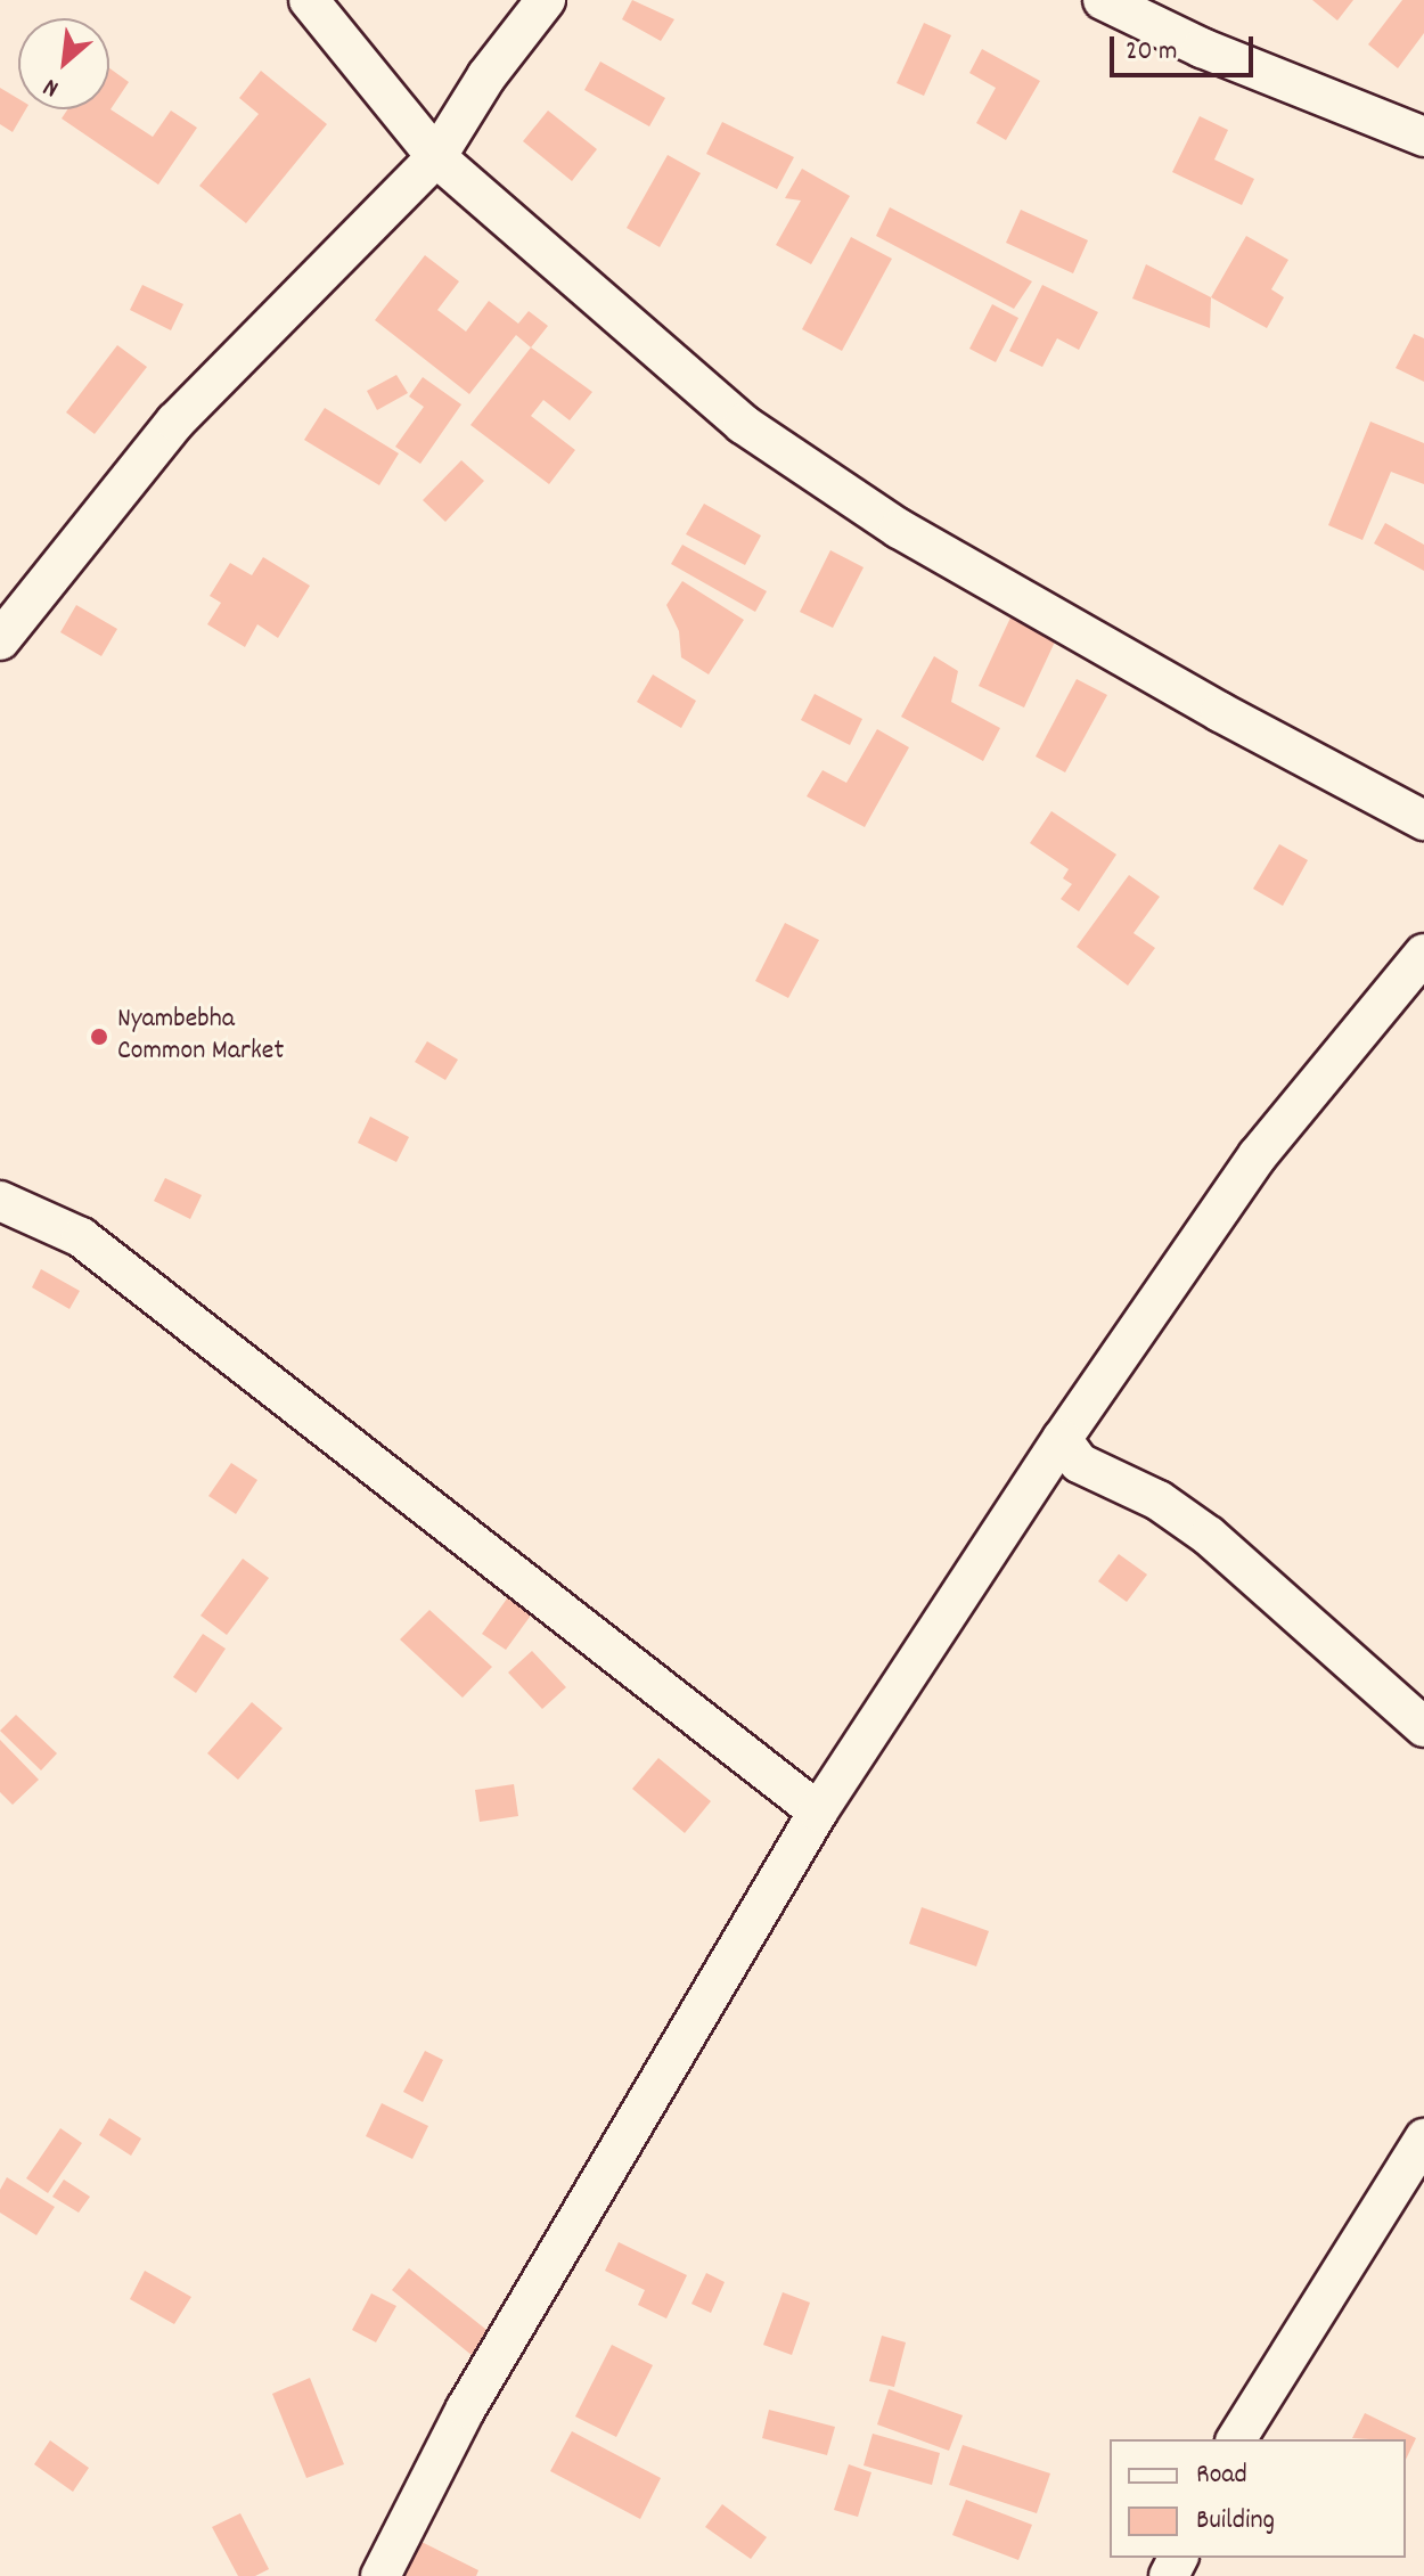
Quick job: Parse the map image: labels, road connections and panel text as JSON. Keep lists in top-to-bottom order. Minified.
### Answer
{"places":["Nyambebha Common Market"],"legend":["Road","Building"],"scale_bar":"20 m","north":"bottom left"}
